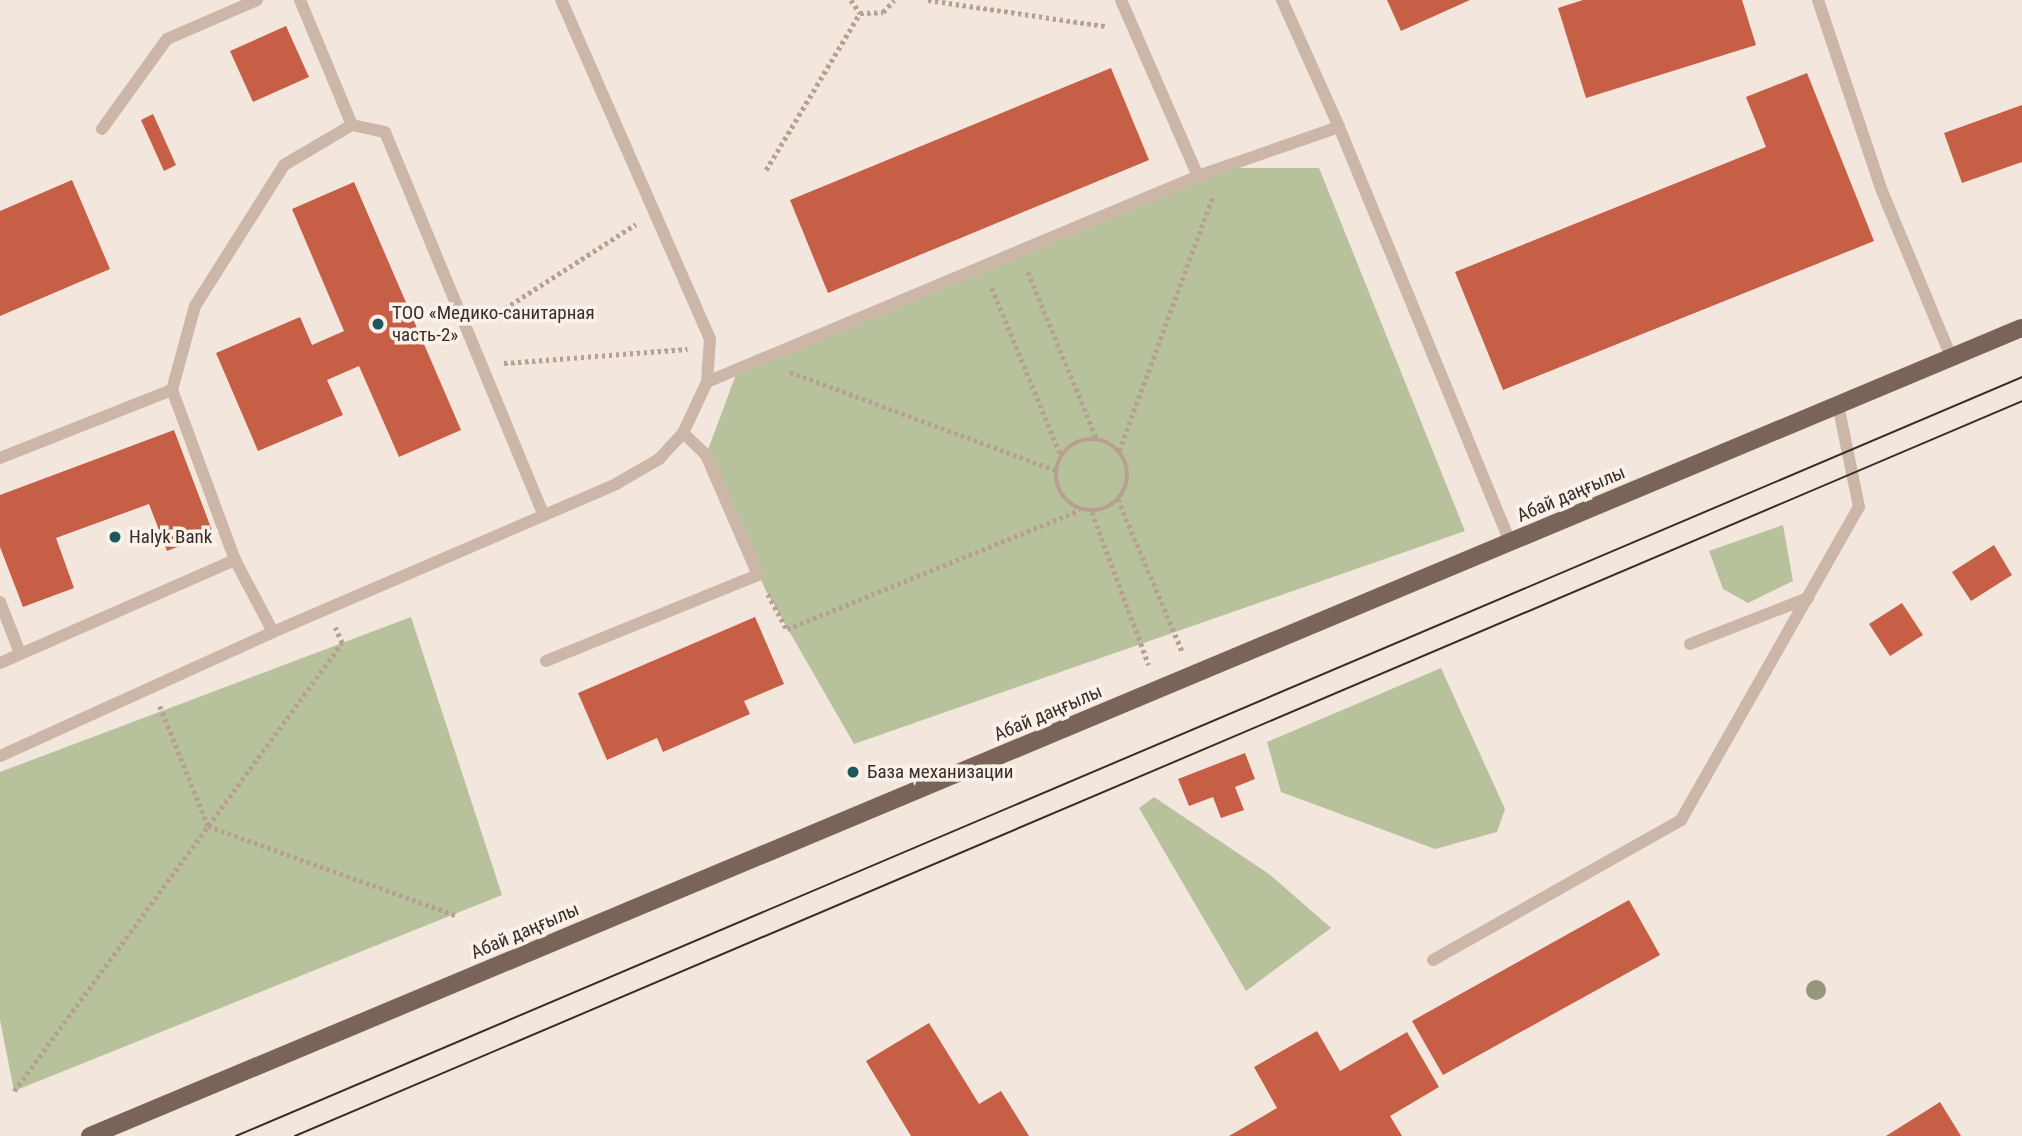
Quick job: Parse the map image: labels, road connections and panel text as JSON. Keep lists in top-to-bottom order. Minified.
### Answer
{"streets":{"main road":["Абай даңғылы"]},"places":["ТОО «Медико-санитарная часть-2»","Halyk Bank","База механизации"]}
